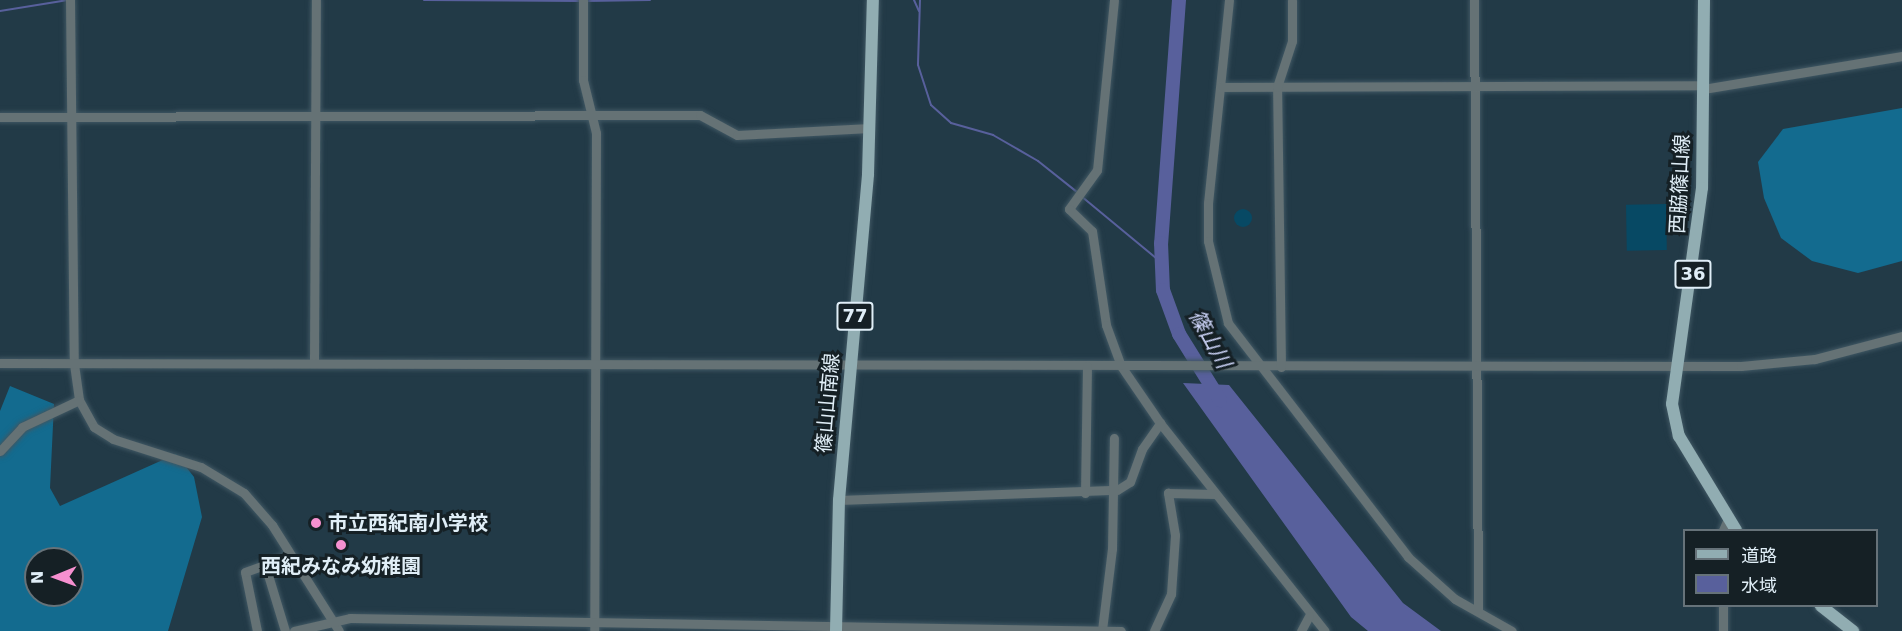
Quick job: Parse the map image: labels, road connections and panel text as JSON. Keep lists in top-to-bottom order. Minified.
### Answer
{"streets":{"main road":["西脇篠山線","36","77","篠山山南線"]},"water":["篠山川"],"places":["市立西紀南小学校","西紀みなみ幼稚園"],"legend":["道路","水域"],"north":"left"}
